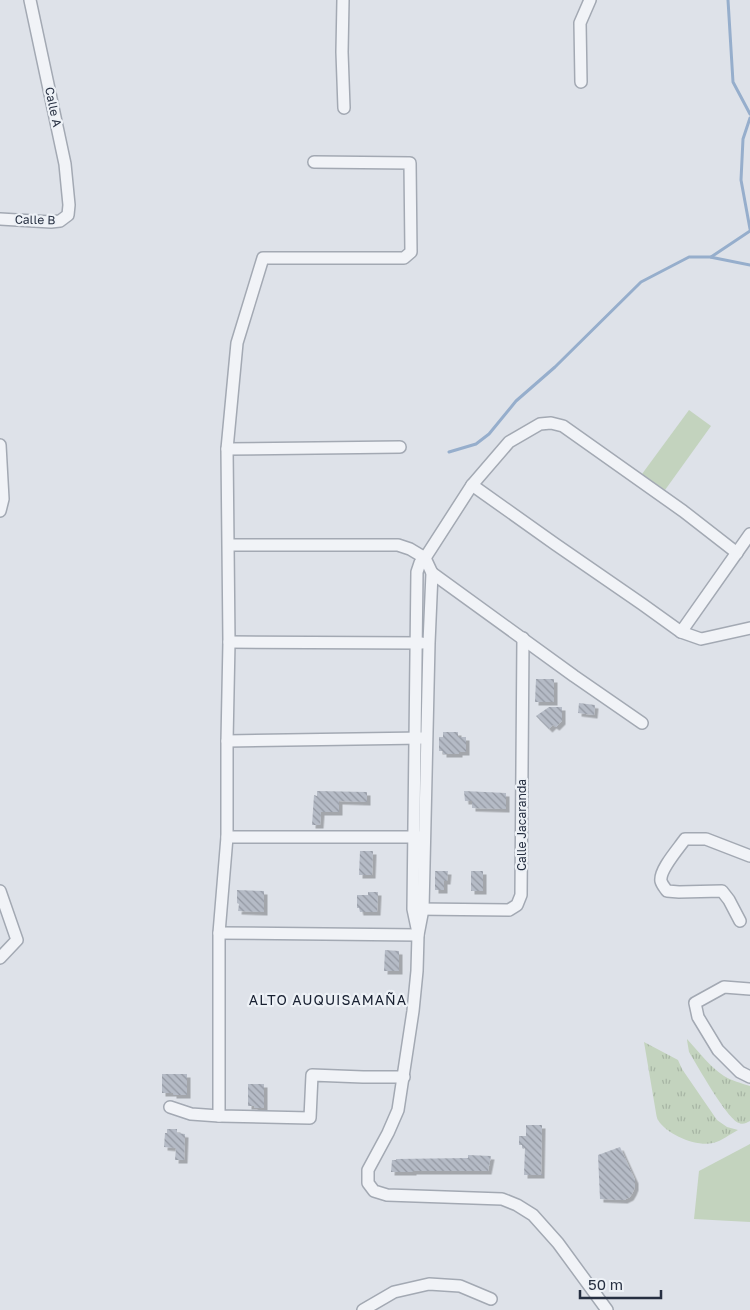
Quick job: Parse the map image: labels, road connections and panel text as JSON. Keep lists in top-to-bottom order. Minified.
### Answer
{"streets":{"street":["Calle A","Calle B","Calle Jacaranda"]},"crossings":[["Calle A","Calle B"]],"districts":["ALTO AUQUISAMAÑA"],"scale_bar":"50 m"}
